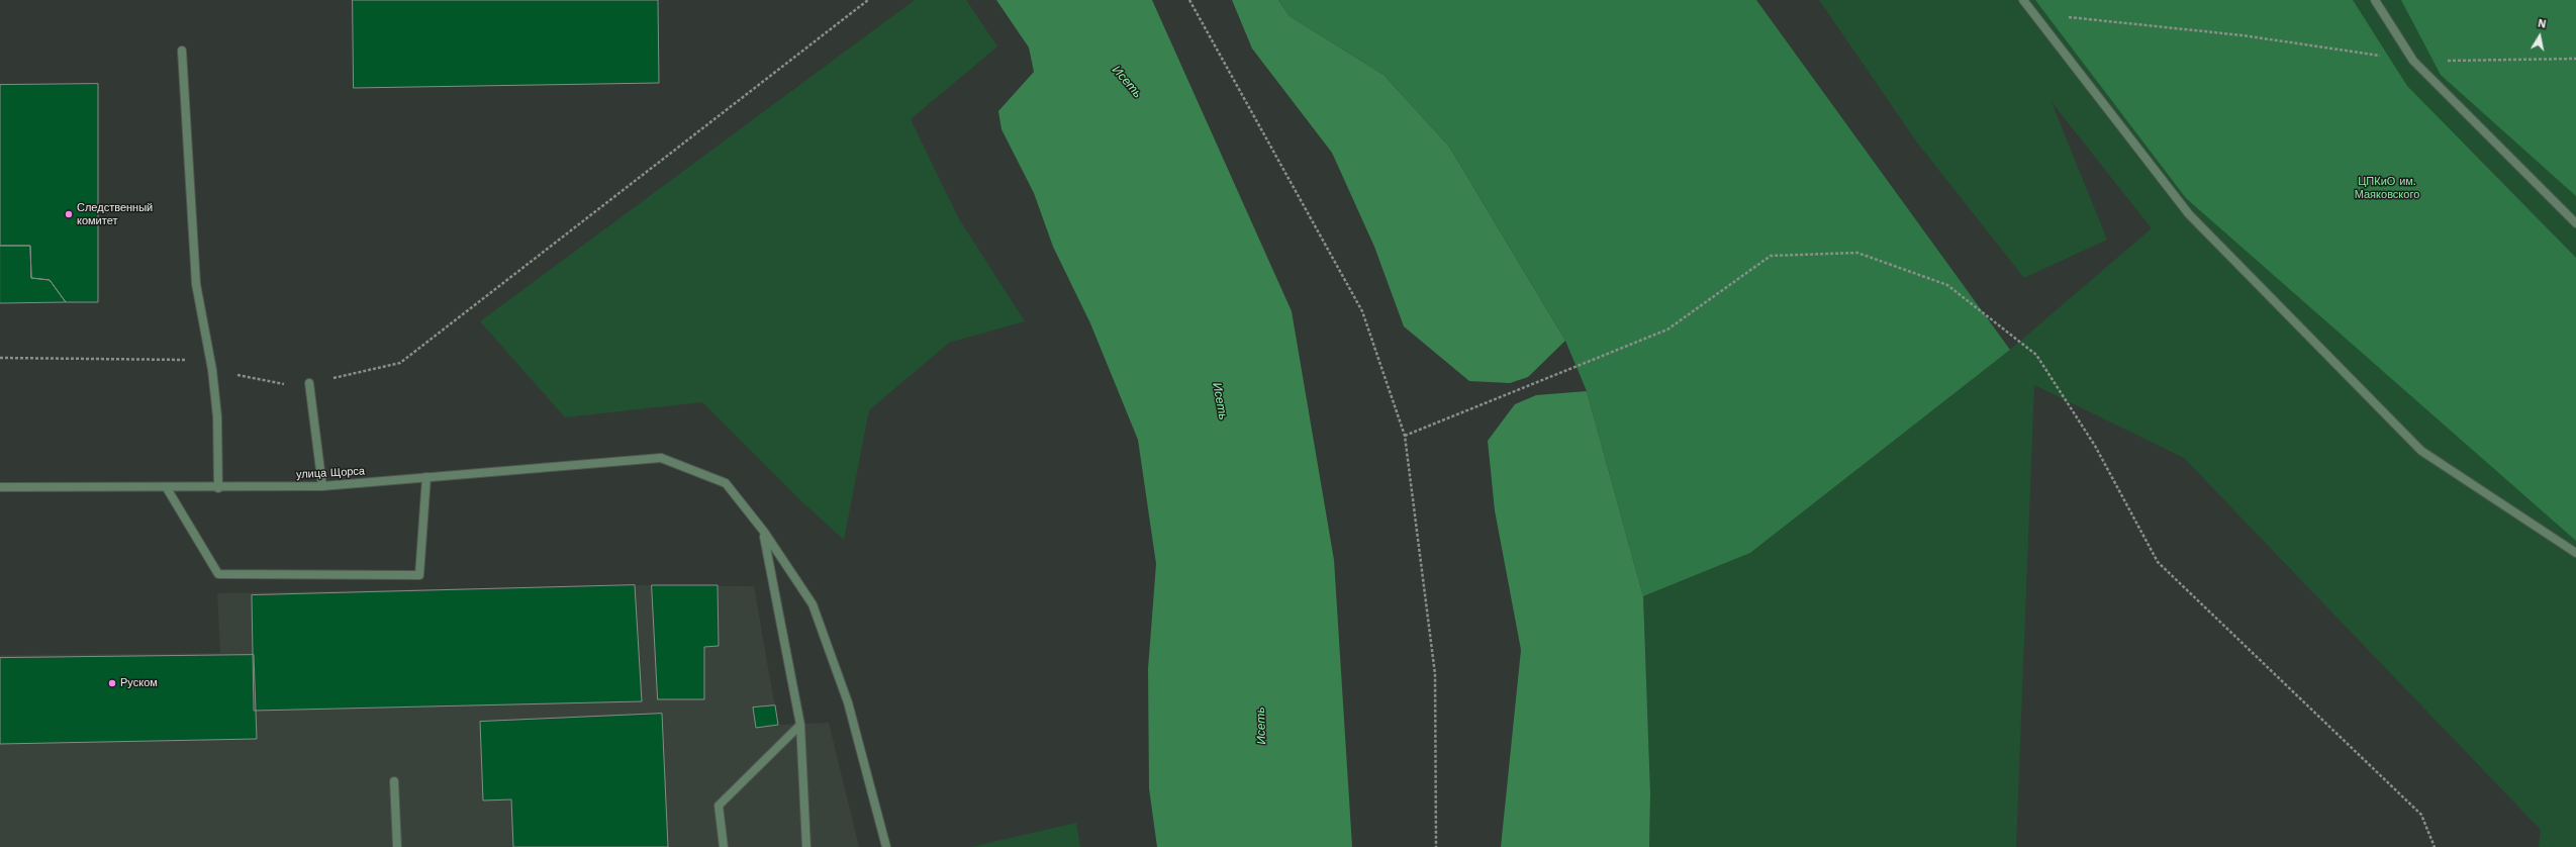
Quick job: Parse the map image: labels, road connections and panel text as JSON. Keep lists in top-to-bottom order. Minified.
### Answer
{"streets":{"street":["улица Щорса"]},"water":["Исеть"],"parks":["ЦПКиО им. Маяковского"],"places":["Следственный комитет","Руском"],"north":"top"}
